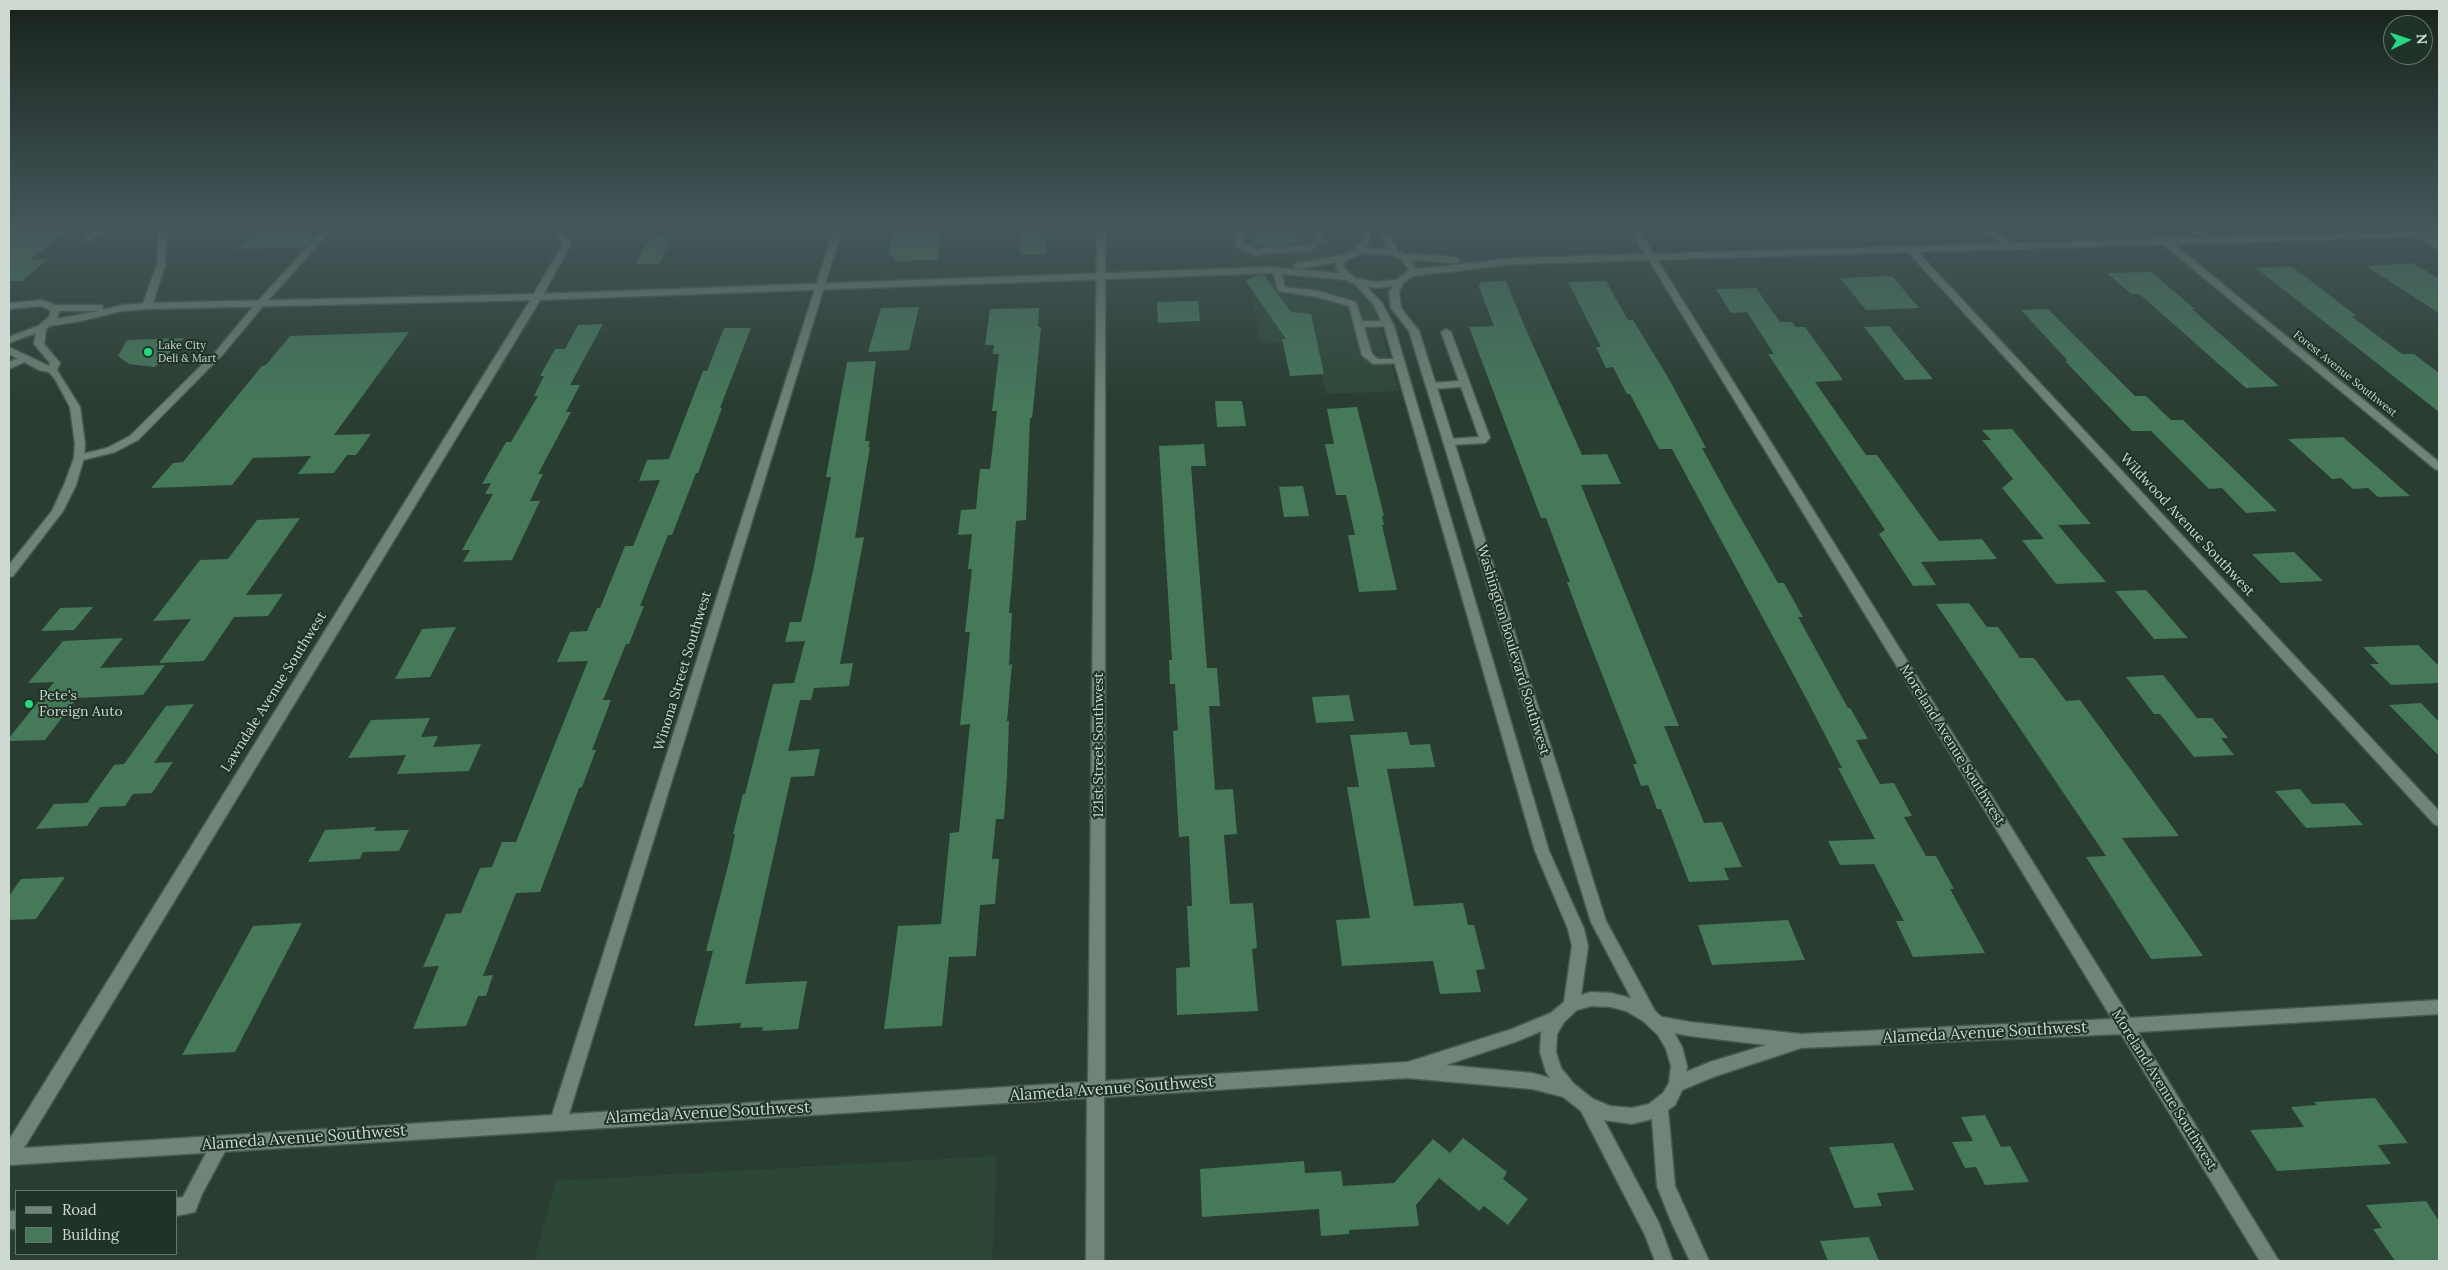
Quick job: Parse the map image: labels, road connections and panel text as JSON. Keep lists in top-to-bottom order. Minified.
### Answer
{"streets":{"street":["Forest Avenue Southwest","Wildwood Avenue Southwest","Washington Boulevard Southwest","Winona Street Southwest","Lawndale Avenue Southwest","121st Street Southwest","Moreland Avenue Southwest","Alameda Avenue Southwest"]},"crossings":[["Washington Boulevard Southwest","Alameda Avenue Southwest"],["Winona Street Southwest","Alameda Avenue Southwest"],["Lawndale Avenue Southwest","Alameda Avenue Southwest"],["121st Street Southwest","Alameda Avenue Southwest"],["Moreland Avenue Southwest","Alameda Avenue Southwest"]],"places":["Lake City Deli & Mart","Pete's Foreign Auto"],"legend":["Road","Building"],"north":"right"}
